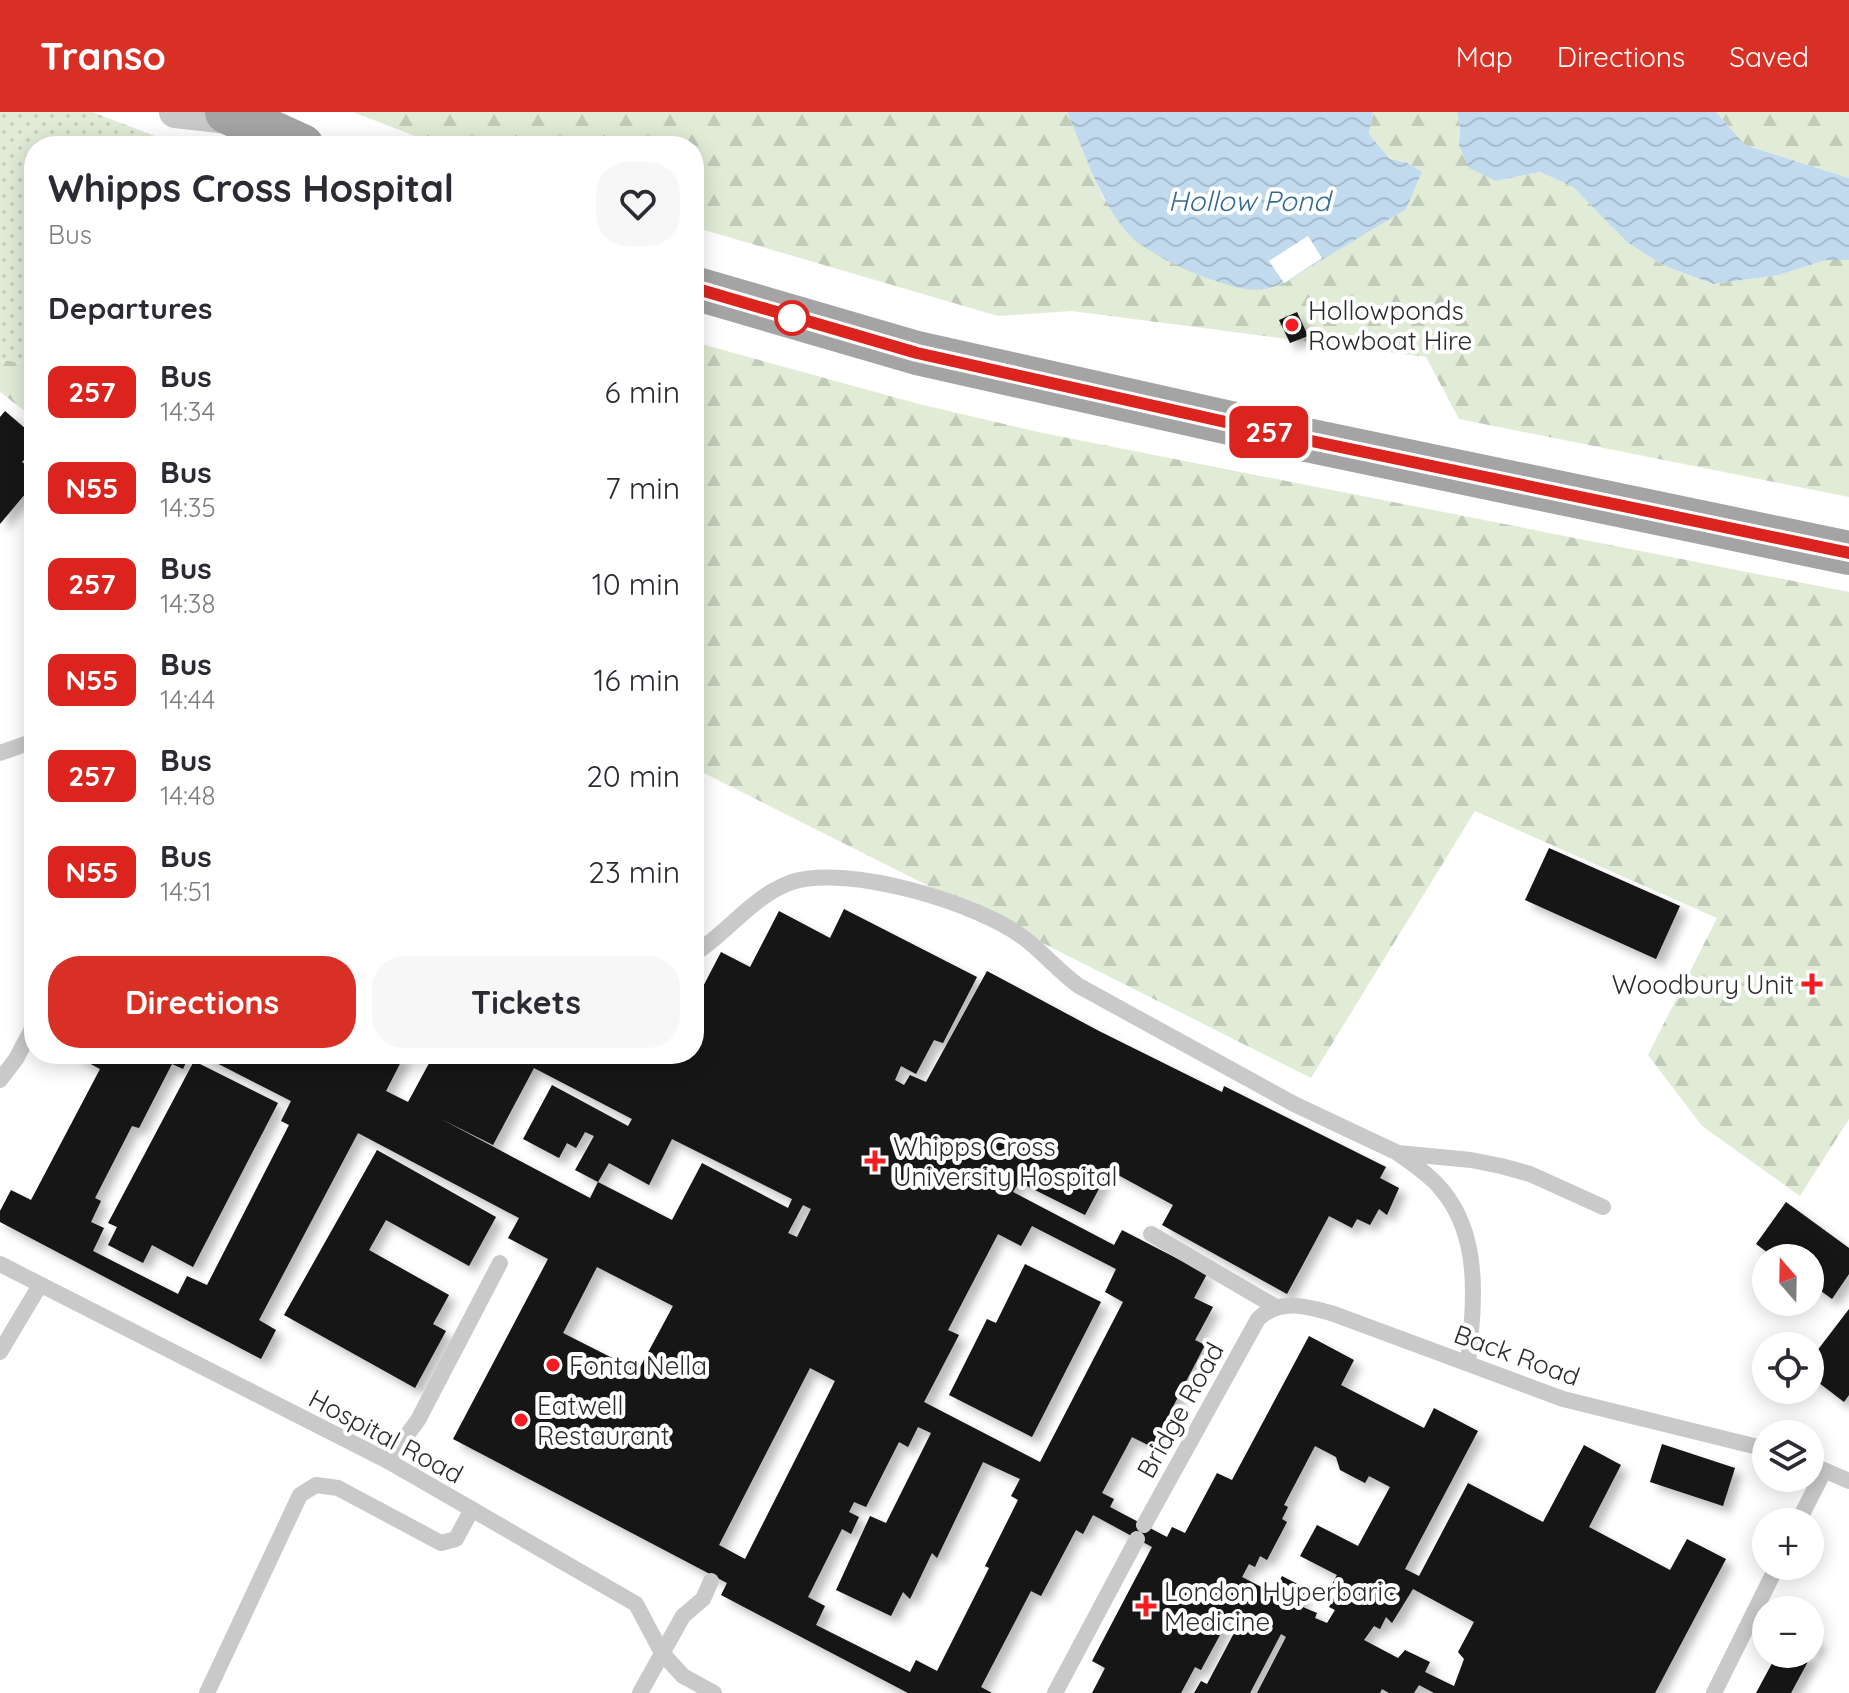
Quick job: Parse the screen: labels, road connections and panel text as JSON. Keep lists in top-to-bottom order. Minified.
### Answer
{"streets":{"lane":["Back Road","Bridge Road","Hospital Road"]},"crossings":[["Back Road","Bridge Road"]],"water":["Hollow Pond"],"places":{"other":["Hollowponds Rowboat Hire","Fonta Nella","Eatwell Restaurant"],"health":["Woodbury Unit","Whipps Cross University Hospital","London Hyperbaric Medicine"]},"lines":["bus line 257"],"north":"top","page":{"header":"Transo","nav":["Map","Directions","Saved"],"on_map":"257","heading":[["Whipps Cross Hospital","Bus"],"Departures"],"list":[{"mark":"257","name":"Bus","note":"14:34","value":"6 min"},{"mark":"N55","name":"Bus","note":"14:35","value":"7 min"},{"mark":"257","name":"Bus","note":"14:38","value":"10 min"},{"mark":"N55","name":"Bus","note":"14:44","value":"16 min"},{"mark":"257","name":"Bus","note":"14:48","value":"20 min"},{"mark":"N55","name":"Bus","note":"14:51","value":"23 min"}],"buttons":["Directions","Tickets"],"map_buttons":["+","−"]}}
